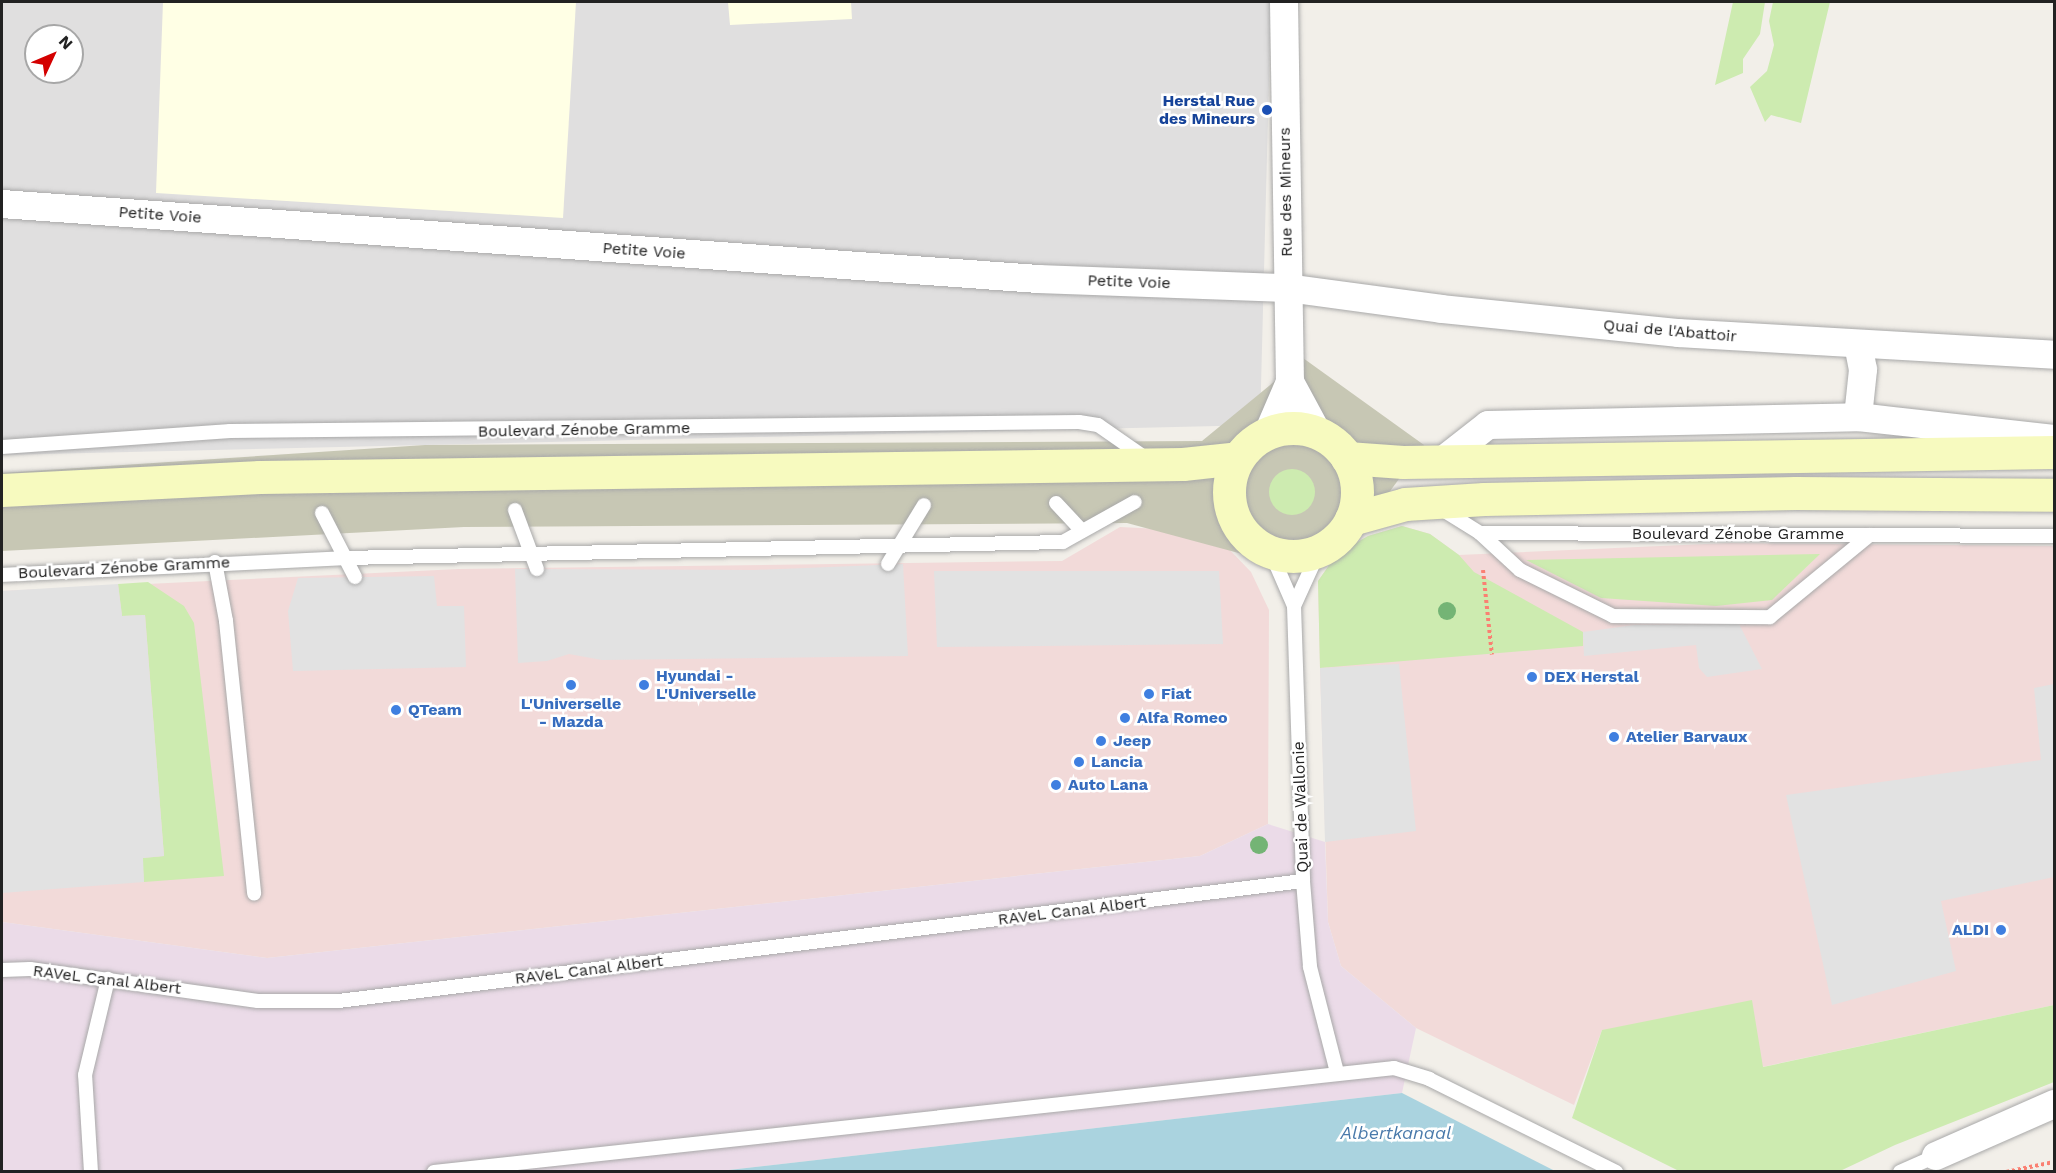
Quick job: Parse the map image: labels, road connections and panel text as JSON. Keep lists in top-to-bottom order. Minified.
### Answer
{"streets":{"street":["Rue des Mineurs","Petite Voie","Quai de l'Abattoir"],"lane":["Boulevard Zénobe Gramme","Quai de Wallonie","RAVeL Canal Albert"]},"crossings":[["Rue des Mineurs","Petite Voie"],["Rue des Mineurs","Quai de l'Abattoir"],["Rue des Mineurs","Quai de Wallonie"],["Petite Voie","Quai de l'Abattoir"],["Quai de Wallonie","RAVeL Canal Albert"]],"water":["Albertkanaal"],"places":["Herstal Rue des Mineurs","DEX Herstal","L'Universelle - Mazda","Hyundai - L'Universelle","Fiat","QTeam","Alfa Romeo","Atelier Barvaux","Jeep","Lancia","Auto Lana","ALDI"],"north":"top right"}
